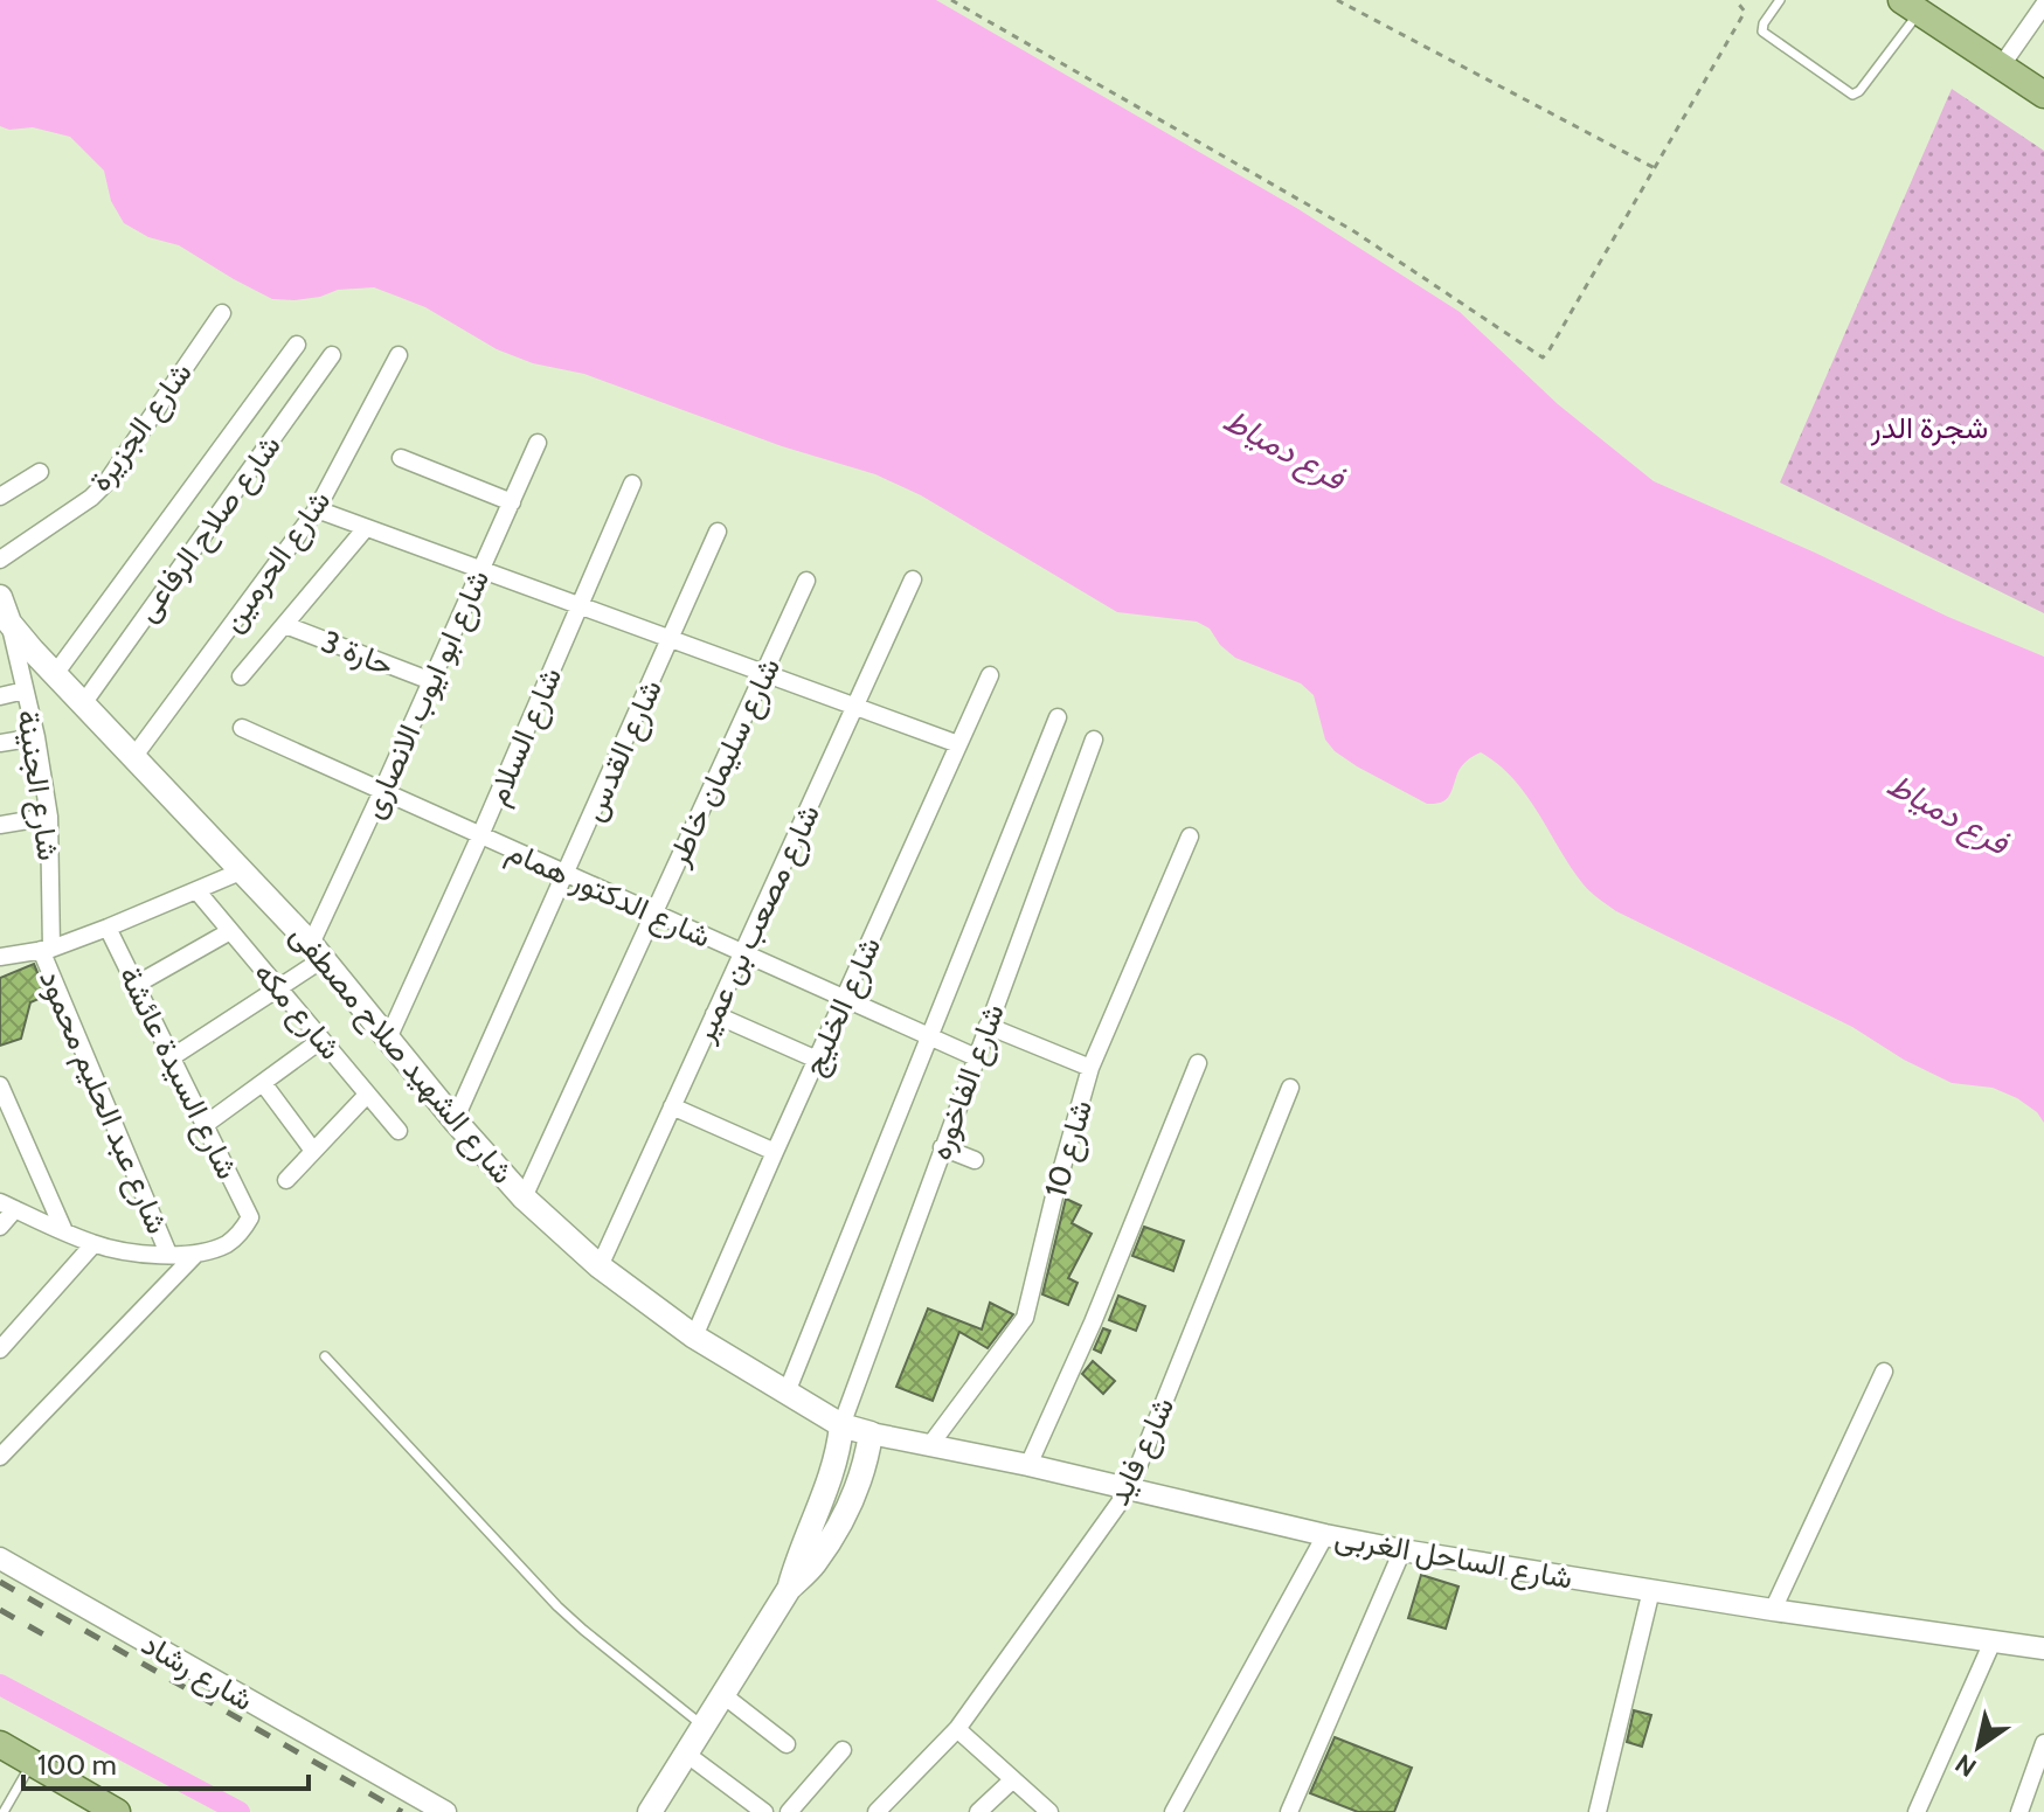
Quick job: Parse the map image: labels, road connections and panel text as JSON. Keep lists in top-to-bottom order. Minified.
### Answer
{"streets":{"main road":["شارع الشهيد صلاح مصطفى"],"street":["شارع الجزيرة","شارع صلاح الرفاعى","شارع الحرمين","حارة 3","شارع ابو ايوب الانصارى","شارع السلام","شارع القدس","شارع سليمان خاطر","شارع الجنينة","شارع الدكتور همام","شارع مصعب بن عمير","شارع الخليج","شارع مكه","شارع السيدة عائشة","شارع الفاخوره","شارع عبد الحليم محمود","شارع 10","شارع فايد","شارع الساحل الغربى","شارع رشاد"]},"crossings":[["شارع صلاح الرفاعى","شارع الشهيد صلاح مصطفى"],["شارع الحرمين","شارع الشهيد صلاح مصطفى"],["حارة 3","شارع ابو ايوب الانصارى"],["شارع ابو ايوب الانصارى","شارع الدكتور همام"],["شارع ابو ايوب الانصارى","شارع الشهيد صلاح مصطفى"],["شارع السلام","شارع الدكتور همام"],["شارع السلام","شارع الشهيد صلاح مصطفى"],["شارع القدس","شارع الدكتور همام"],["شارع القدس","شارع الشهيد صلاح مصطفى"],["شارع سليمان خاطر","شارع الدكتور همام"],["شارع سليمان خاطر","شارع الشهيد صلاح مصطفى"],["شارع الجنينة","شارع الشهيد صلاح مصطفى"],["شارع الجنينة","شارع عبد الحليم محمود"],["شارع الدكتور همام","شارع مصعب بن عمير"],["شارع الدكتور همام","شارع الخليج"],["شارع الدكتور همام","شارع الفاخوره"],["شارع مصعب بن عمير","شارع الشهيد صلاح مصطفى"],["شارع الخليج","شارع الشهيد صلاح مصطفى"],["شارع الشهيد صلاح مصطفى","شارع الفاخوره"],["شارع الشهيد صلاح مصطفى","شارع الساحل الغربى"],["شارع 10","شارع الساحل الغربى"],["شارع فايد","شارع الساحل الغربى"]],"water":["فرع دمياط"],"parks":["شجرة الدر"],"scale_bar":"100 m","north":"bottom left"}
